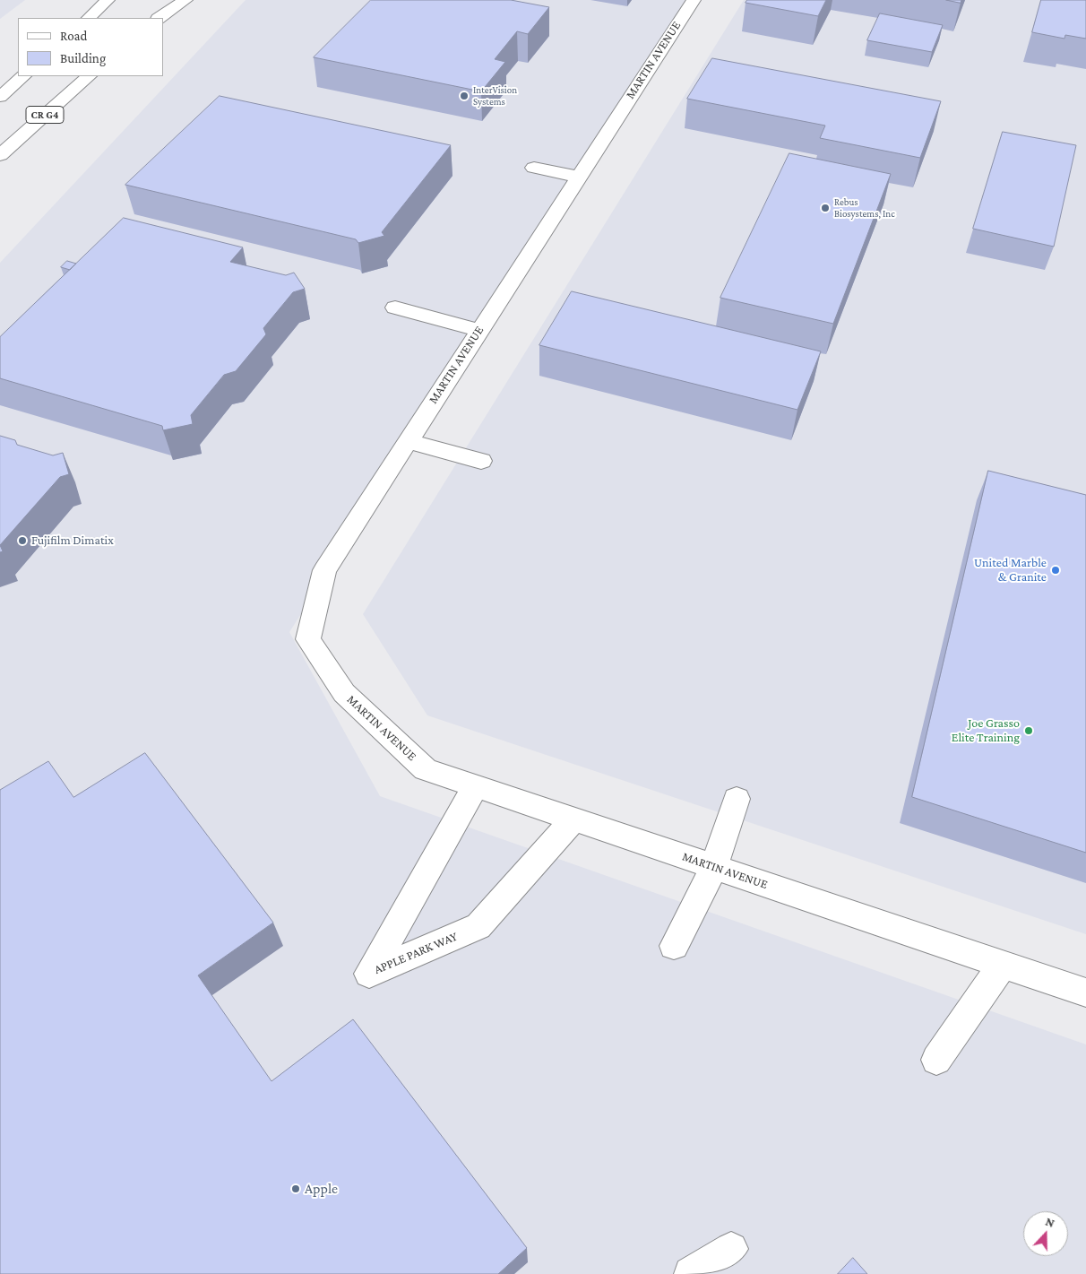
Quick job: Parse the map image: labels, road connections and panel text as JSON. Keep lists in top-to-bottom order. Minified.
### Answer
{"streets":{"main road":["MARTIN AVENUE","CR G4","APPLE PARK WAY"]},"crossings":[["MARTIN AVENUE","APPLE PARK WAY"]],"places":["InterVision Systems","Rebus Biosystems, Inc","Fujifilm Dimatix","United Marble & Granite","Joe Grasso Elite Training","Apple"],"legend":["Road","Building"],"north":"top"}
